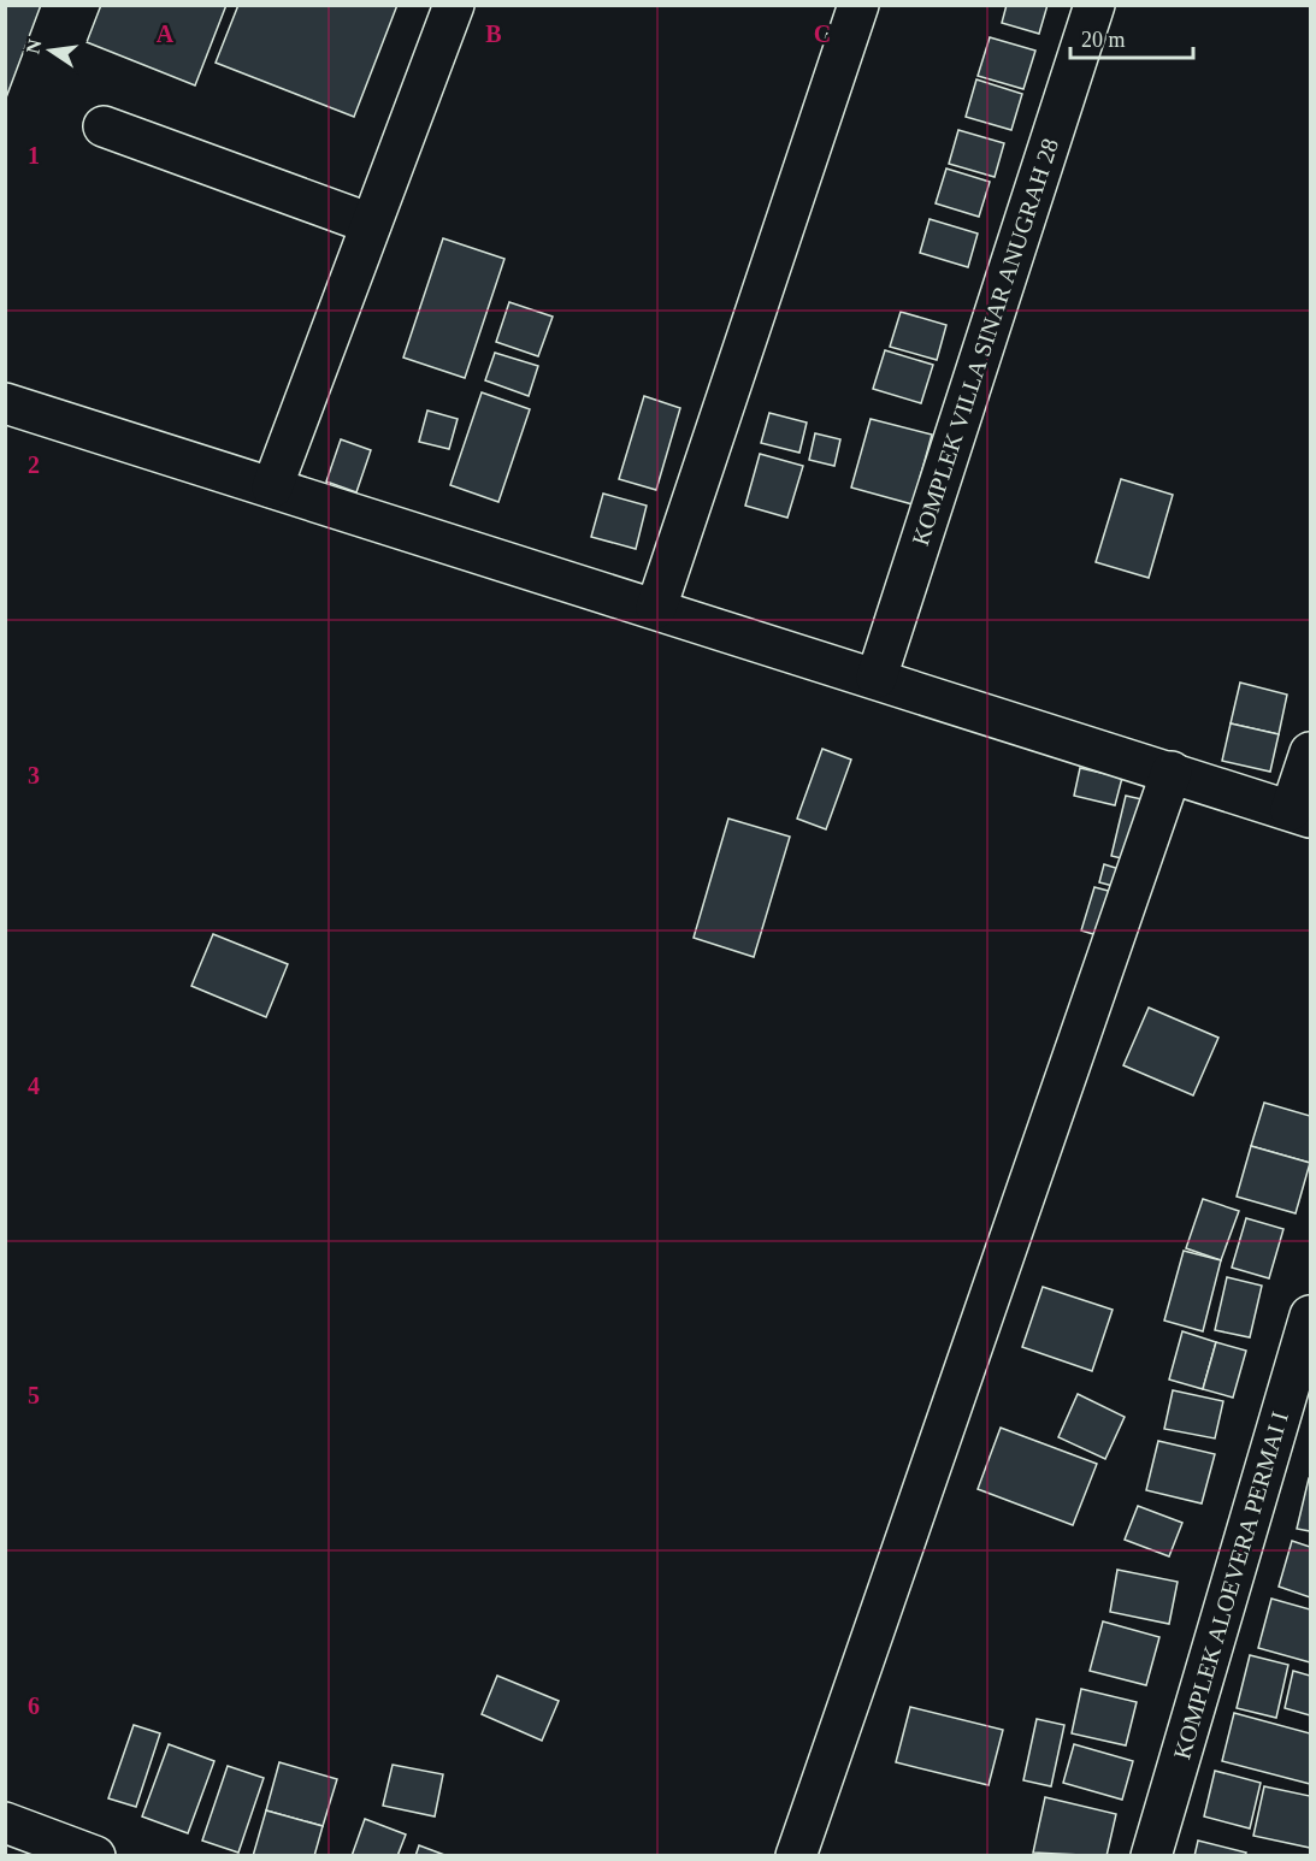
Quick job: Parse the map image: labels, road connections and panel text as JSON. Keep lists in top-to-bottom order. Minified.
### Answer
{"streets":{"street":["KOMPLEK VILLA SINAR ANUGRAH 28","KOMPLEK ALOEVERA PERMAI I"]},"scale_bar":"20 m","north":"left","grid":{"columns":["A","B","C"],"rows":["1","2","3","4","5","6"]}}
